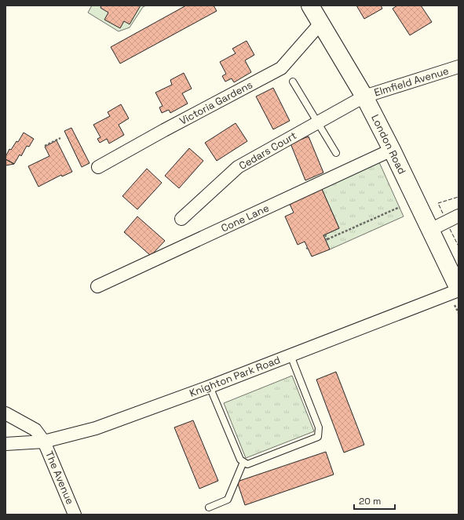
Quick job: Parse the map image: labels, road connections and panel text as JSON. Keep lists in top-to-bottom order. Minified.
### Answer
{"streets":{"main road":["London Road"],"street":["Elmfield Avenue","Victoria Gardens","Cedars Court","Cone Lane","Knighton Park Road","The Avenue"]},"crossings":[["Elmfield Avenue","London Road"],["Elmfield Avenue","Cedars Court"],["Victoria Gardens","London Road"],["London Road","Cedars Court"],["London Road","Cone Lane"],["London Road","Knighton Park Road"],["Knighton Park Road","The Avenue"]],"scale_bar":"20 m"}
